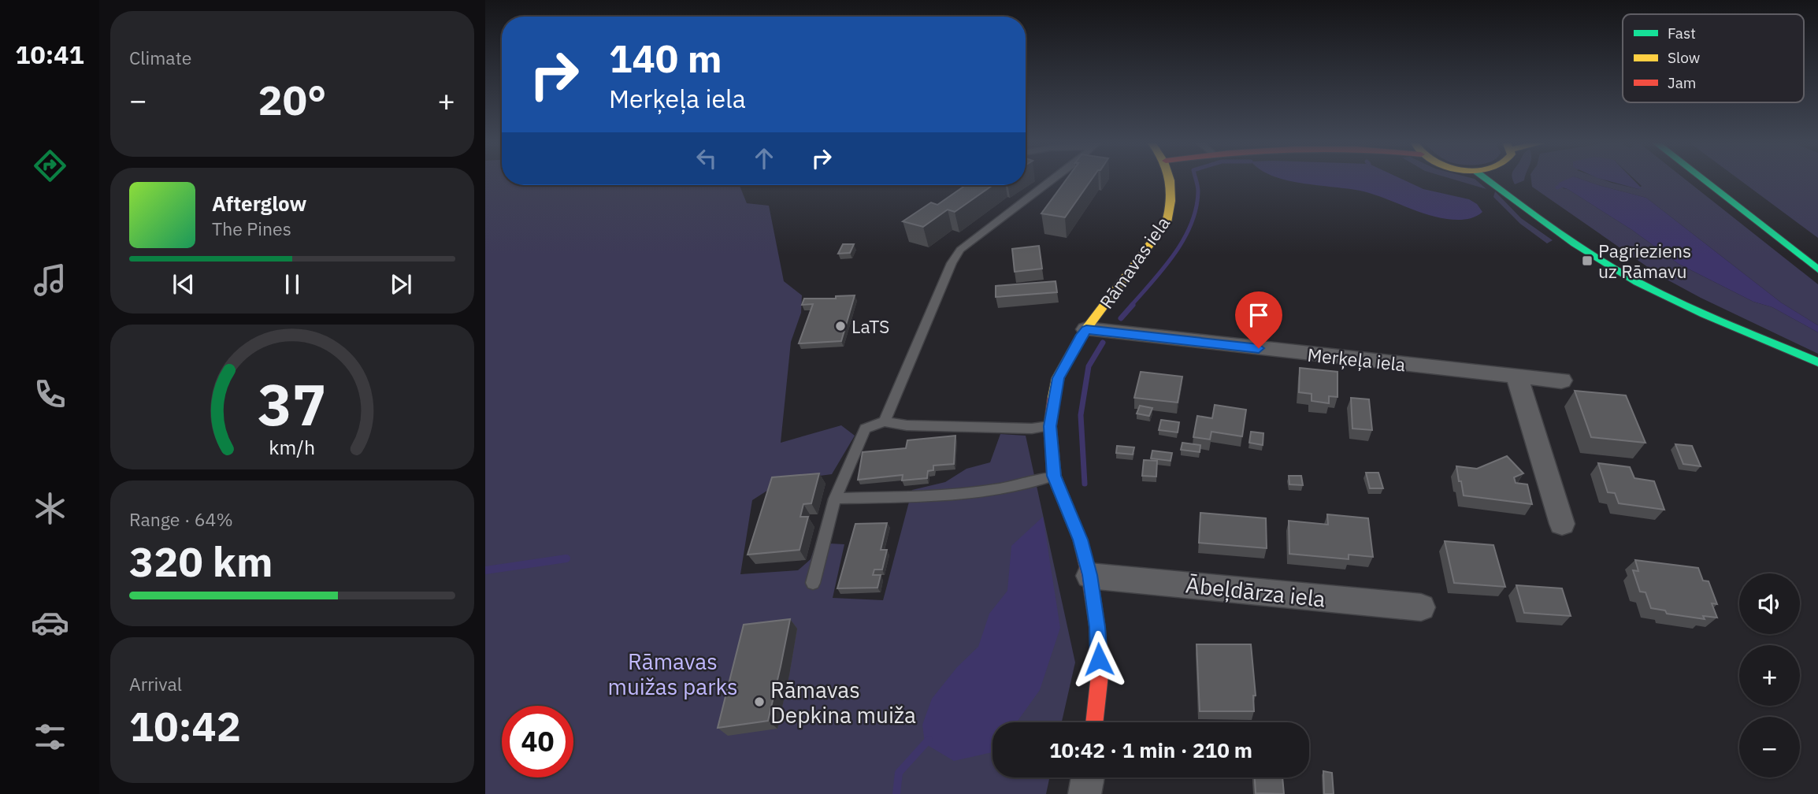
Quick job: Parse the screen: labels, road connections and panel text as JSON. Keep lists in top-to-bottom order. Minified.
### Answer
{"streets":{"main road":["Rāmavas iela"],"street":["Merķeļa iela","Ābeļdārza iela"]},"crossings":[["Rāmavas iela","Merķeļa iela"],["Rāmavas iela","Ābeļdārza iela"]],"parks":["Rāmavas muižas parks"],"places":{"transit":["Pagrieziens uz Rāmavu"],"other":["LaTS","Rāmavas Depkina muiža"]},"legend":["Fast","Slow","Jam"],"page":{"tabs":"10:41","tile":["Climate",["Range · 64%","320 km"],["Arrival","10:42"]],"turn":["140 m","Merķeļa iela"],"heat":["−","20°","+"],"song":["Afterglow","The Pines"],"map_buttons":["+","−"],"limit":"40","trip":"10:42 · 1 min · 210 m","gauge":["37","km/h"]}}
